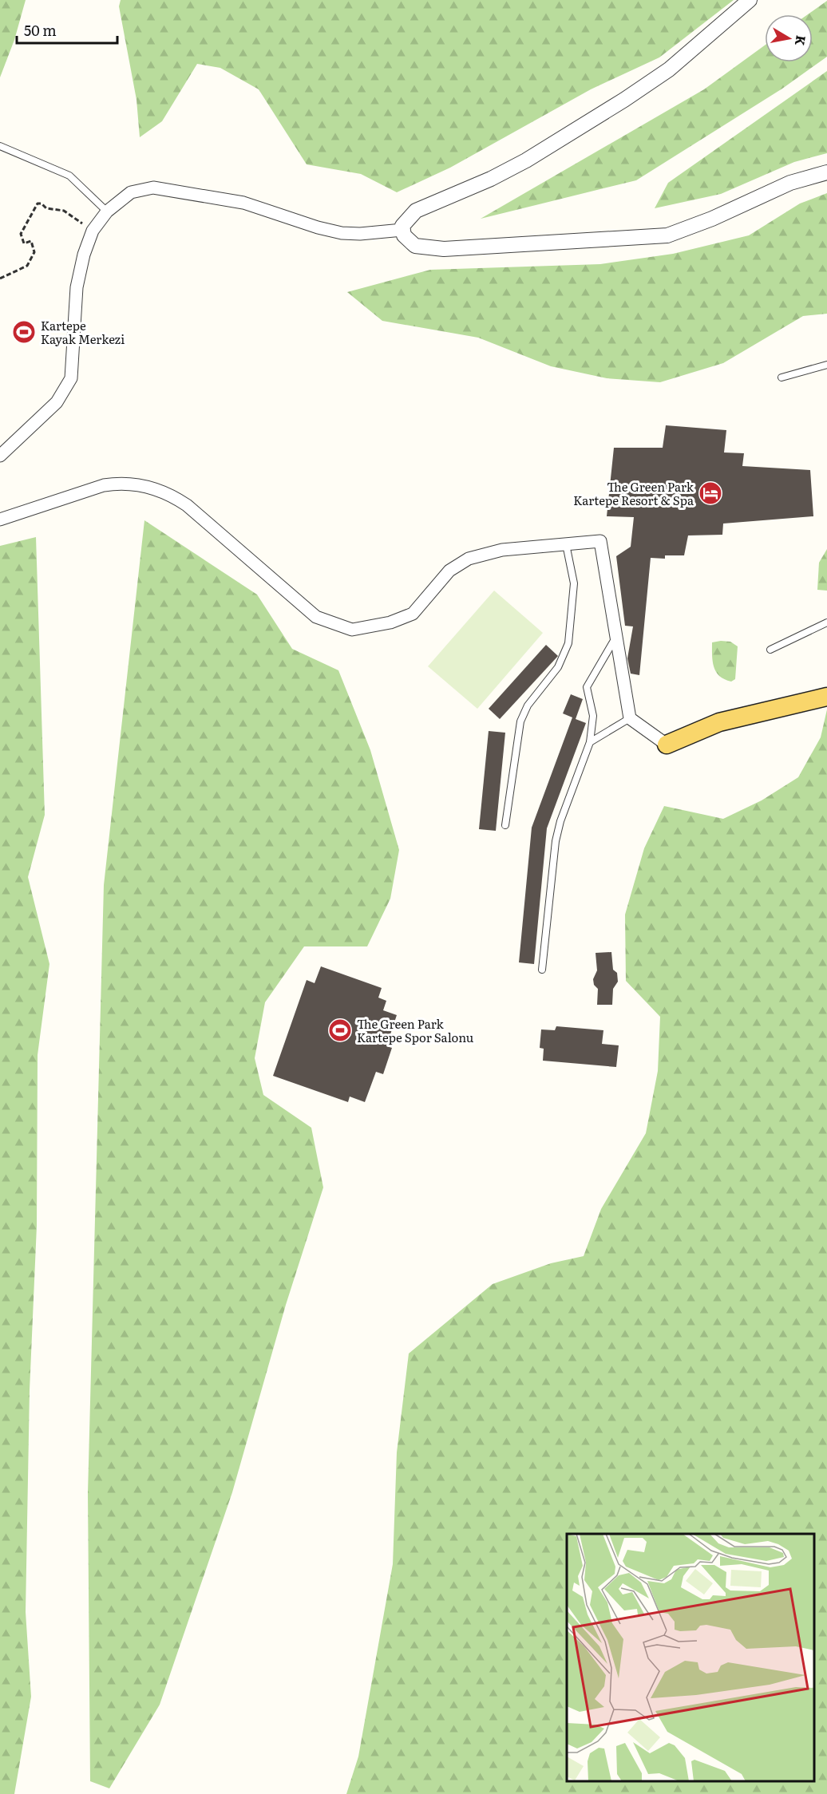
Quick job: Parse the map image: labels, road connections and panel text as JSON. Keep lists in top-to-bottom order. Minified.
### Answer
{"places":{"sports":["Kartepe Kayak Merkezi","The Green Park Kartepe Spor Salonu"],"hotel":["The Green Park Kartepe Resort & Spa"]},"scale_bar":"50 m","north":"right"}
